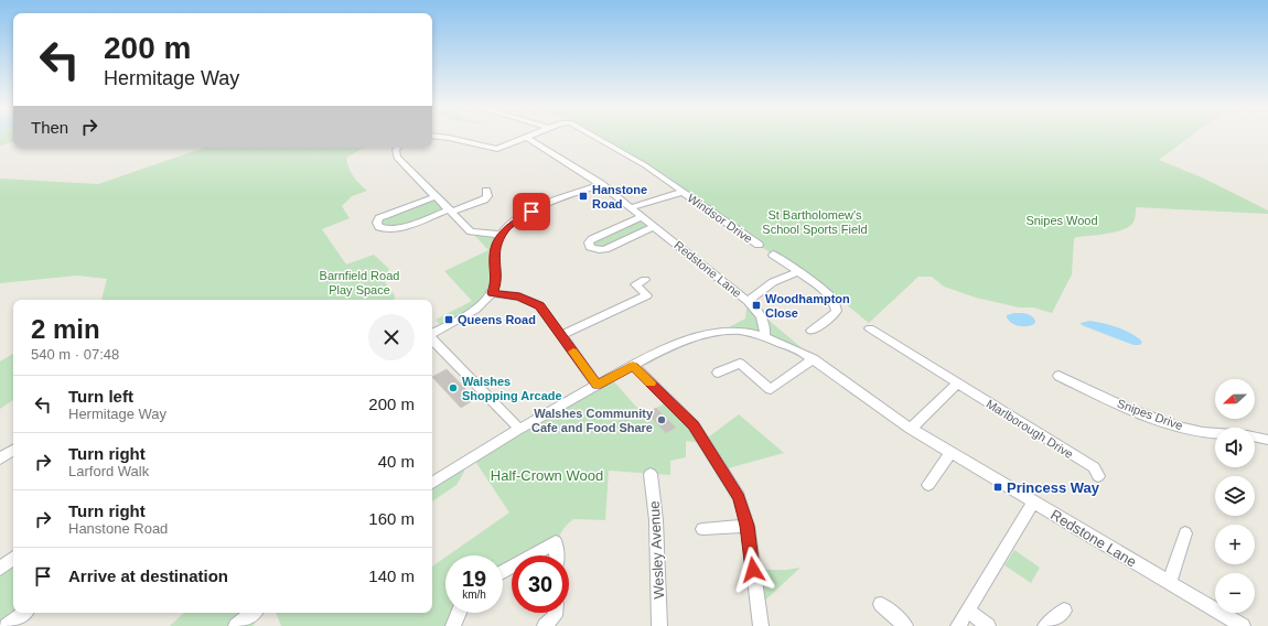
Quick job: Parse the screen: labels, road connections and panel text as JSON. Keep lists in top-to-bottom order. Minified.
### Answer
{"streets":{"street":["Windsor Drive","Redstone Lane","Snipes Drive","Marlborough Drive","Wesley Avenue"]},"crossings":[["Windsor Drive","Redstone Lane"]],"parks":["St Bartholomew's School Sports Field","Snipes Wood","Barnfield Road Play Space","Half-Crown Wood"],"places":{"transit":["Hanstone Road","Woodhampton Close","Queens Road","Princess Way"],"other":["Walshes Shopping Arcade","Walshes Community Cafe and Food Share"]},"north":"left","page":{"turn":["200 m","Hermitage Way"],"then":"Then","heading":["2 min","540 m · 07:48"],"list":[{"name":"Turn left","note":"Hermitage Way","value":"200 m"},{"name":"Turn right","note":"Larford Walk","value":"40 m"},{"name":"Turn right","note":"Hanstone Road","value":"160 m"},{"name":"Arrive at destination","value":"140 m"}],"map_buttons":["+","−"],"speed":"19 km/h","limit":"30"}}
